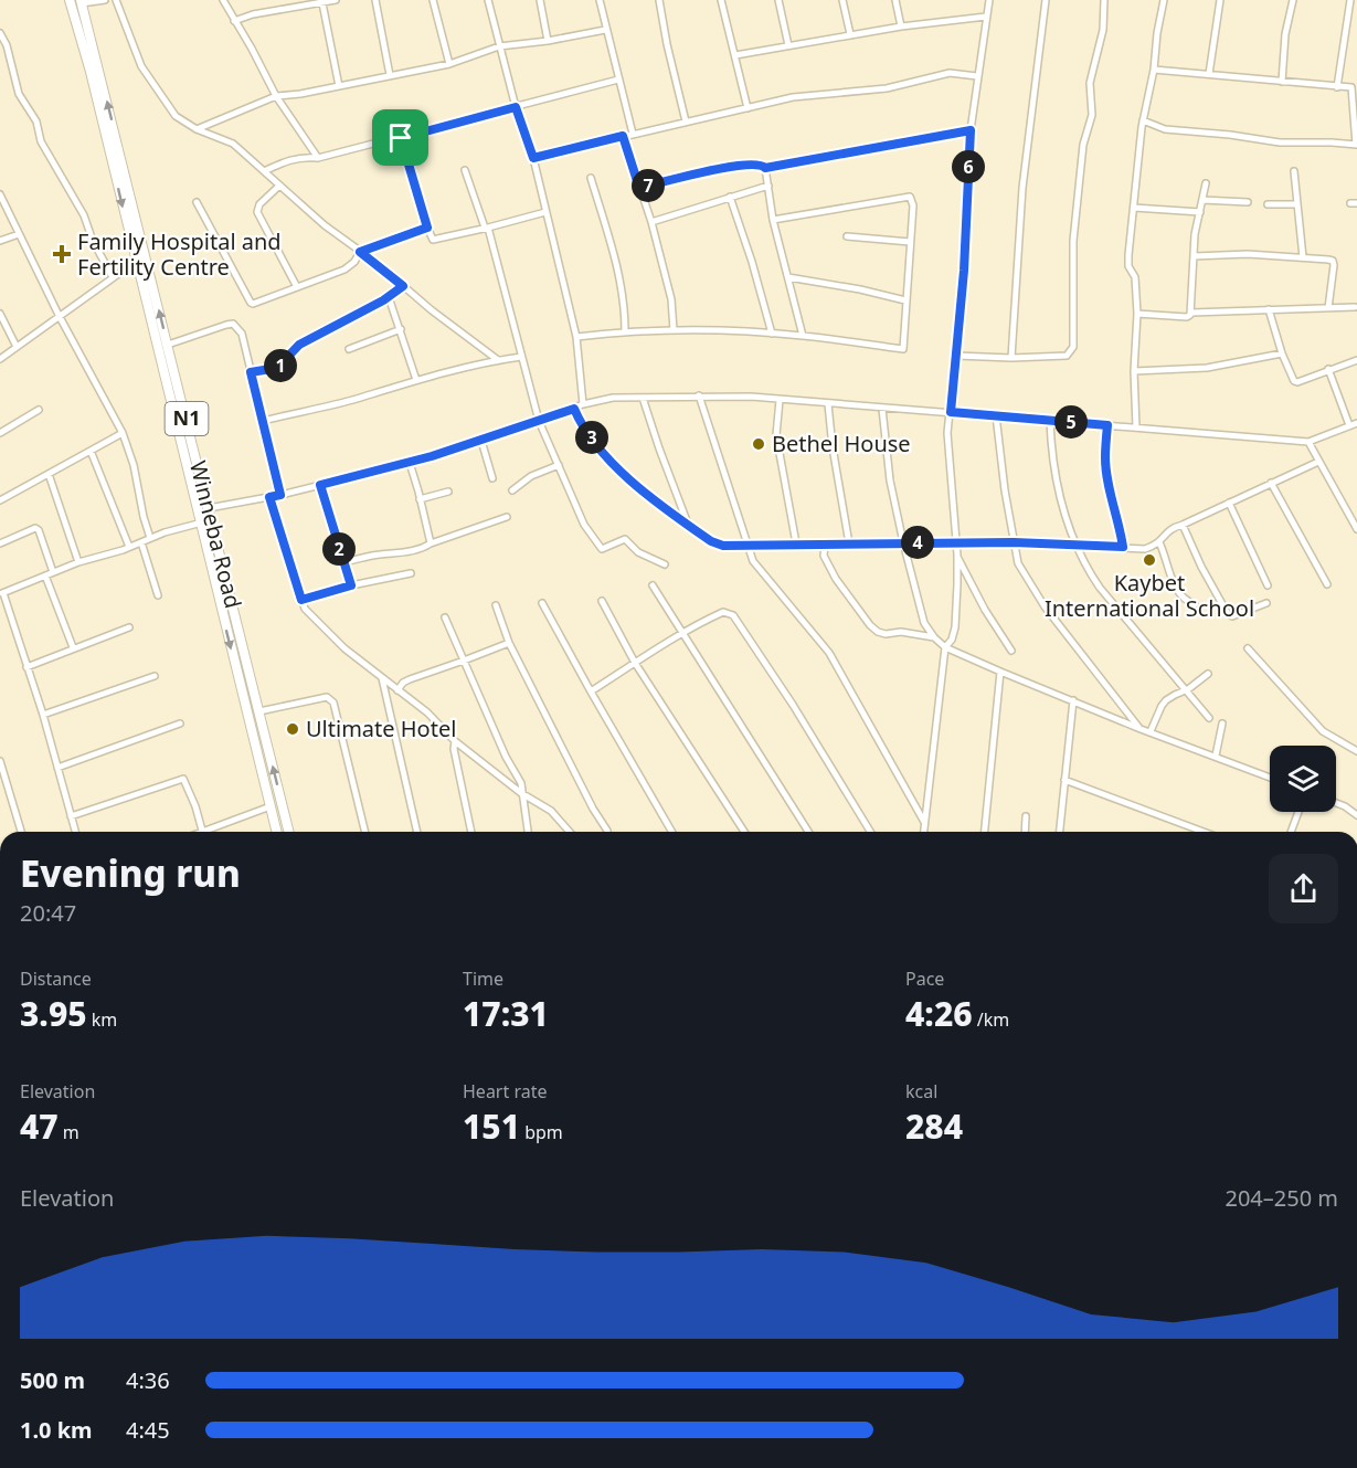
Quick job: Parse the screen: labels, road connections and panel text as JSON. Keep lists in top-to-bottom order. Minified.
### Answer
{"streets":{"highway":["N1","Winneba Road"]},"places":{"health":["Family Hospital and Fertility Centre"],"other":["Bethel House","Kaybet International School","Ultimate Hotel"]},"page":{"pins":["6","7","1","5","3","4","2"],"heading":["Evening run","20:47"],"stats":[["Distance","3.95 km"],["Time","17:31"],["Pace","4:26 /km"],["Elevation","47 m"],["Heart rate","151 bpm"],["kcal","284"]],"chart":["Elevation","204–250 m"],"list":[{"name":"500 m","note":"4:36"},{"name":"1.0 km","note":"4:45"}]}}
